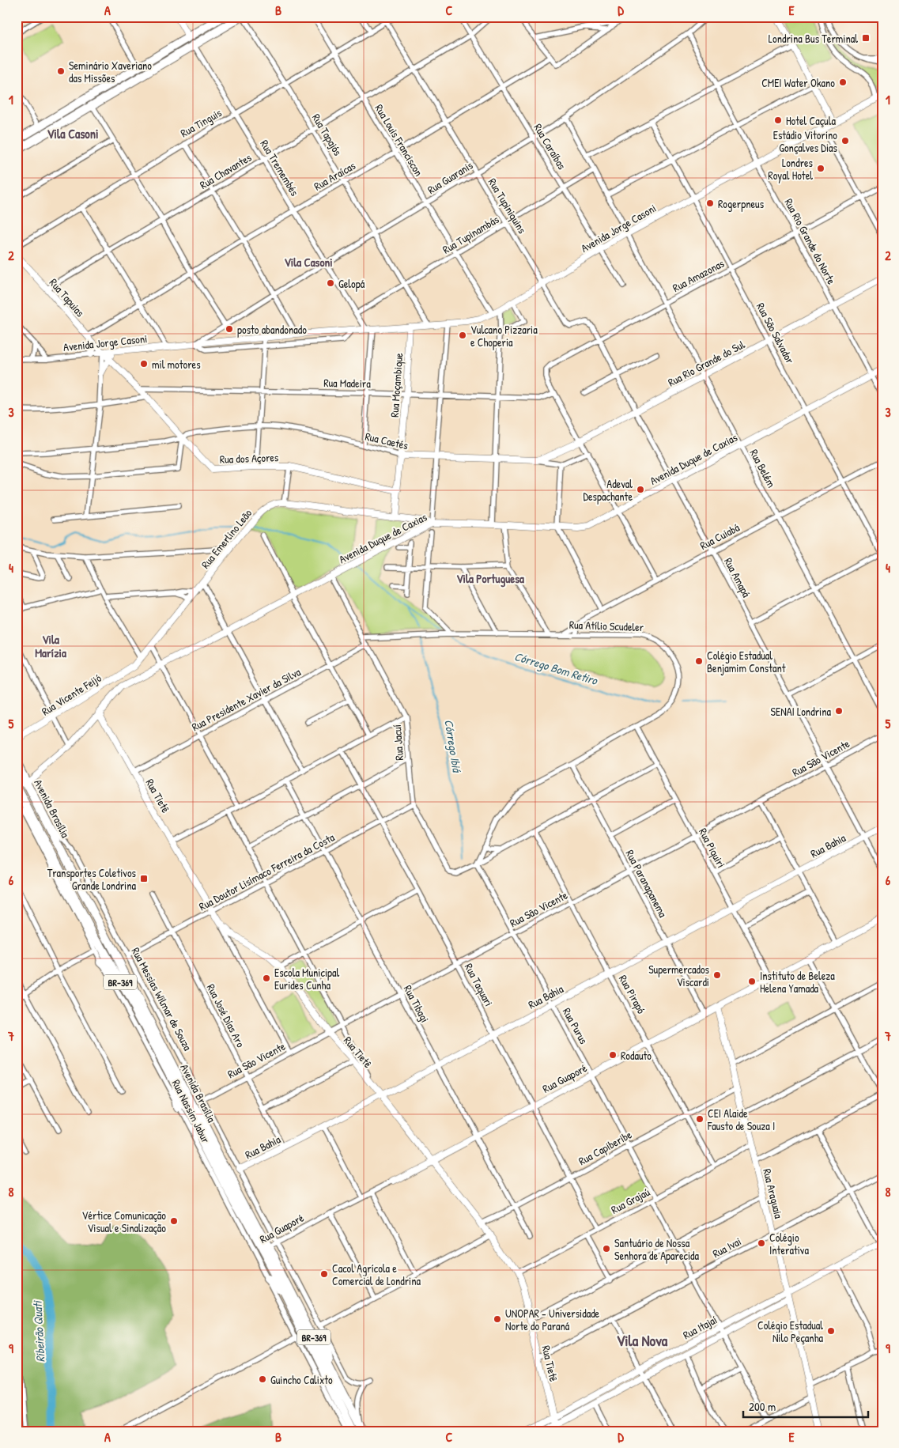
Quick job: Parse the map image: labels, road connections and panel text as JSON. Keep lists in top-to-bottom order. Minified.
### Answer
{"streets":{"highway":["Avenida Brasília","BR-369"],"street":["Rua Tinguis","Rua Tapajós","Rua Louis Franciscon","Rua Caraíbas","Rua Tremembés","Rua Chavantes","Rua Araícas","Rua Guaranis","Rua Tupiniquins","Avenida Jorge Casoni","Rua Tupinambás","Rua Rio Grande do Norte","Rua Amazonas","Rua Tapuias","Rua São Salvador","Rua Rio Grande do Sul","Rua Madeira","Rua Moçambique","Rua Caetés","Rua dos Açores","Avenida Duque de Caxias","Rua Belém","Rua Cuiabá","Rua Emerlino Leão","Rua Amapá","Rua Atílio Scudeler","Rua Vicente Feijó","Rua Presidente Xavier da Silva","Rua Jacuí","Rua São Vicente","Rua Tietê","Rua Bahia","Rua Piquiri","Rua Doutor Lisímaco Ferreira da Costa","Rua Paranapanema","Rua Taquari","Rua Pirapó","Rua Messias Wilmar de Souza","Rua Tibagi","Rua José Días Aro","Rua Purus","Rua Guaporé","Rua Nassim Jabur","Rua Capiberibe","Rua Araguaia","Rua Grajaú","Rua Ivai","Rua Itajaí"]},"crossings":[["Rua Tinguis","Rua Tapajós"],["Rua Tinguis","Rua Louis Franciscon"],["Rua Tinguis","Rua Tremembés"],["Rua Tinguis","Rua Tupiniquins"],["Rua Tapajós","Rua Chavantes"],["Rua Tapajós","Rua Araícas"],["Rua Tapajós","Rua Guaranis"],["Rua Tapajós","Avenida Jorge Casoni"],["Rua Tapajós","Rua Tupinambás"],["Rua Louis Franciscon","Rua Chavantes"],["Rua Louis Franciscon","Rua Araícas"],["Rua Louis Franciscon","Rua Guaranis"],["Rua Louis Franciscon","Avenida Jorge Casoni"],["Rua Louis Franciscon","Rua Tupinambás"],["Rua Caraíbas","Rua Chavantes"],["Rua Caraíbas","Rua Araícas"],["Rua Caraíbas","Rua Guaranis"],["Rua Caraíbas","Avenida Jorge Casoni"],["Rua Caraíbas","Rua Tupinambás"],["Rua Tremembés","Rua Chavantes"],["Rua Tremembés","Rua Araícas"],["Rua Tremembés","Rua Guaranis"],["Rua Tremembés","Avenida Jorge Casoni"],["Rua Tremembés","Rua Tupinambás"],["Rua Chavantes","Rua Tupiniquins"],["Rua Chavantes","Rua Tapuias"],["Rua Araícas","Rua Tupiniquins"],["Rua Araícas","Rua Tapuias"],["Rua Guaranis","Rua Tupiniquins"],["Rua Guaranis","Avenida Jorge Casoni"],["Rua Guaranis","Rua Rio Grande do Norte"],["Rua Guaranis","Rua Belém"],["Rua Tupiniquins","Avenida Jorge Casoni"],["Rua Tupiniquins","Rua Tupinambás"],["Rua Tupiniquins","Rua Amapá"],["Avenida Jorge Casoni","Rua Rio Grande do Norte"],["Avenida Jorge Casoni","Rua Tapuias"],["Avenida Jorge Casoni","Rua São Salvador"],["Avenida Jorge Casoni","Rua Moçambique"],["Avenida Jorge Casoni","Rua dos Açores"],["Avenida Jorge Casoni","Rua Belém"],["Rua Tupinambás","Rua Belém"],["Rua Rio Grande do Norte","Rua Amazonas"],["Rua Rio Grande do Norte","Rua Rio Grande do Sul"],["Rua Rio Grande do Norte","Avenida Duque de Caxias"],["Rua Amazonas","Rua São Salvador"],["Rua Amazonas","Rua Madeira"],["Rua Amazonas","Rua Belém"],["Rua Amazonas","Rua Amapá"],["Rua Tapuias","Rua dos Açores"],["Rua São Salvador","Rua Rio Grande do Sul"],["Rua São Salvador","Avenida Duque de Caxias"],["Rua São Salvador","Rua Cuiabá"],["Rua Rio Grande do Sul","Rua Caetés"],["Rua Rio Grande do Sul","Rua Belém"],["Rua Rio Grande do Sul","Rua Amapá"],["Rua Madeira","Rua Moçambique"],["Rua Madeira","Rua dos Açores"],["Rua Moçambique","Rua Caetés"],["Rua Moçambique","Rua dos Açores"],["Rua Moçambique","Rua Emerlino Leão"],["Rua Caetés","Rua dos Açores"],["Avenida Duque de Caxias","Rua Belém"],["Avenida Duque de Caxias","Rua Emerlino Leão"],["Avenida Duque de Caxias","Rua Amapá"],["Avenida Duque de Caxias","Rua Jacuí"],["Avenida Duque de Caxias","Rua Tietê"],["Avenida Duque de Caxias","Avenida Brasília"],["Rua Belém","Rua Cuiabá"],["Rua Cuiabá","Rua Amapá"],["Rua Cuiabá","Rua Atílio Scudeler"],["Rua Emerlino Leão","Rua Vicente Feijó"],["Rua Amapá","Rua São Vicente"],["Rua Amapá","Rua Bahia"],["Rua Atílio Scudeler","Rua Jacuí"],["Rua Atílio Scudeler","Rua Piquiri"],["Rua Atílio Scudeler","Rua Paranapanema"],["Rua Atílio Scudeler","Rua Purus"],["Rua Presidente Xavier da Silva","Rua Jacuí"],["Rua Presidente Xavier da Silva","Rua Tietê"],["Rua Jacuí","Rua Doutor Lisímaco Ferreira da Costa"],["Rua Jacuí","Rua Purus"],["Rua São Vicente","Rua Tietê"],["Rua São Vicente","Rua Piquiri"],["Rua São Vicente","Rua Paranapanema"],["Rua São Vicente","Rua Taquari"],["Rua São Vicente","Rua Pirapó"],["Rua São Vicente","Rua Messias Wilmar de Souza"],["Rua São Vicente","Rua Tibagi"],["Rua São Vicente","Rua José Días Aro"],["Rua São Vicente","Rua Purus"],["Rua Tietê","Rua Bahia"],["Rua Tietê","Rua Doutor Lisímaco Ferreira da Costa"],["Rua Tietê","Rua Guaporé"],["Rua Tietê","Rua Capiberibe"],["Rua Tietê","Rua Grajaú"],["Rua Tietê","Rua Ivai"],["Rua Tietê","Rua Itajaí"],["Avenida Brasília","Rua Bahia"],["Avenida Brasília","Rua Messias Wilmar de Souza"],["Avenida Brasília","Rua Guaporé"],["Avenida Brasília","Rua Nassim Jabur"],["Rua Bahia","Rua Piquiri"],["Rua Bahia","Rua Paranapanema"],["Rua Bahia","Rua Taquari"],["Rua Bahia","Rua Pirapó"],["Rua Bahia","Rua Messias Wilmar de Souza"],["Rua Bahia","Rua Tibagi"],["Rua Bahia","Rua José Días Aro"],["Rua Bahia","Rua Purus"],["Rua Bahia","Rua Nassim Jabur"],["Rua Piquiri","Rua Guaporé"],["Rua Doutor Lisímaco Ferreira da Costa","Rua Taquari"],["Rua Doutor Lisímaco Ferreira da Costa","Rua Messias Wilmar de Souza"],["Rua Doutor Lisímaco Ferreira da Costa","Rua Tibagi"],["Rua Doutor Lisímaco Ferreira da Costa","Rua José Días Aro"],["Rua Paranapanema","Rua Guaporé"],["Rua Taquari","Rua Guaporé"],["Rua Taquari","Rua Capiberibe"],["Rua Taquari","Rua Grajaú"],["Rua Pirapó","Rua Guaporé"],["Rua Pirapó","Rua Capiberibe"],["Rua Pirapó","Rua Grajaú"],["Rua Messias Wilmar de Souza","Rua Guaporé"],["Rua Tibagi","Rua Guaporé"],["Rua Tibagi","Rua Capiberibe"],["Rua Purus","Rua Guaporé"],["Rua Purus","Rua Capiberibe"],["Rua Purus","Rua Grajaú"],["Rua Purus","Rua Ivai"],["Rua Purus","Rua Itajaí"],["Rua Guaporé","Rua Araguaia"],["Rua Capiberibe","Rua Araguaia"],["Rua Araguaia","Rua Grajaú"],["Rua Araguaia","Rua Ivai"],["Rua Araguaia","Rua Itajaí"]],"districts":["Vila Casoni","Vila Casoni","Vila Portuguesa","Vila Marízia","Vila Nova"],"water":["Córrego Bom Retiro","Córrego Ibiá","Ribeirão Quati"],"places":{"transit":["Londrina Bus Terminal","Transportes Coletivos Grande Londrina"],"other":["Seminário Xaveriano das Missões","CMEI Water Okano","Hotel Caçula","Estádio Vitorino Gonçalves Dias","Londres Royal Hotel","Rogerpneus","Gelopá","posto abandonado","Vulcano Pizzaria e Choperia","mil motores","Adeval Despachante","Colégio Estadual Benjamim Constant","SENAI Londrina","Supermercados Viscardi","Escola Municipal Eurides Cunha","Instituto de Beleza Helena Yamada","Rodauto","CEI Alaide Fausto de Souza I","Vértice Comunicação Visual e Sinalização","Colégio Interativa","Santuário de Nossa Senhora de Aparecida","Cacol Agrícola e Comercial de Londrina","UNOPAR - Universidade Norte do Paraná","Colégio Estadual Nilo Peçanha","Guincho Calixto"]},"scale_bar":"200 m","grid":{"columns":["A","B","C","D","E"],"rows":["1","2","3","4","5","6","7","8","9"]}}
